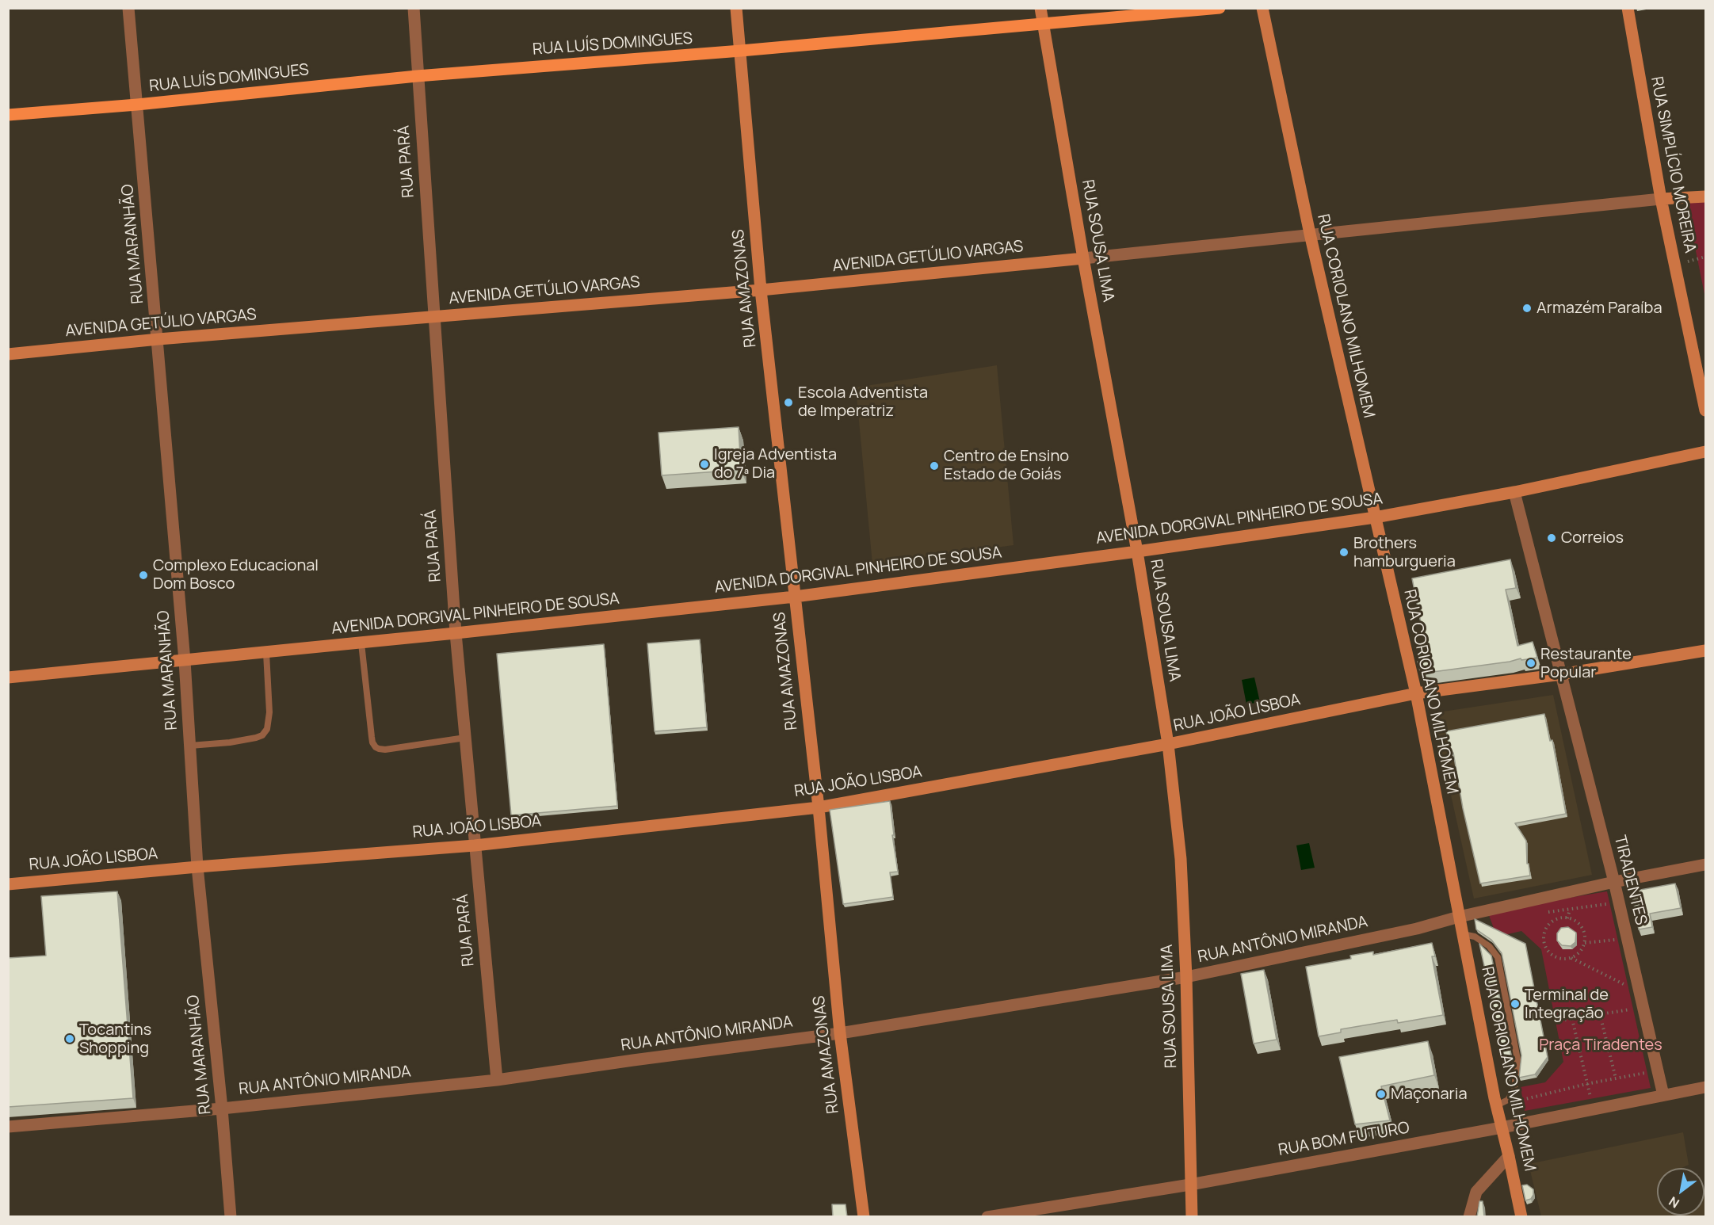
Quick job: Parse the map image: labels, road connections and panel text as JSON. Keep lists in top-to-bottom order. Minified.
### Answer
{"streets":{"main road":["RUA LUÍS DOMINGUES"],"street":["RUA PARÁ","RUA SIMPLÍCIO MOREIRA","RUA SOUSA LIMA","RUA MARANHÃO","AVENIDA GETÚLIO VARGAS","RUA AMAZONAS","RUA CORIOLANO MILHOMEM","AVENIDA DORGIVAL PINHEIRO DE SOUSA","RUA JOÃO LISBOA","TIRADENTES","RUA ANTÔNIO MIRANDA","RUA BOM FUTURO"]},"crossings":[["RUA LUÍS DOMINGUES","RUA PARÁ"],["RUA LUÍS DOMINGUES","RUA SOUSA LIMA"],["RUA LUÍS DOMINGUES","RUA MARANHÃO"],["RUA LUÍS DOMINGUES","RUA AMAZONAS"],["RUA PARÁ","AVENIDA GETÚLIO VARGAS"],["RUA PARÁ","AVENIDA DORGIVAL PINHEIRO DE SOUSA"],["RUA PARÁ","RUA JOÃO LISBOA"],["RUA PARÁ","RUA ANTÔNIO MIRANDA"],["RUA SOUSA LIMA","AVENIDA GETÚLIO VARGAS"],["RUA SOUSA LIMA","AVENIDA DORGIVAL PINHEIRO DE SOUSA"],["RUA SOUSA LIMA","RUA JOÃO LISBOA"],["RUA SOUSA LIMA","RUA ANTÔNIO MIRANDA"],["RUA SOUSA LIMA","RUA BOM FUTURO"],["RUA MARANHÃO","AVENIDA GETÚLIO VARGAS"],["RUA MARANHÃO","AVENIDA DORGIVAL PINHEIRO DE SOUSA"],["RUA MARANHÃO","RUA JOÃO LISBOA"],["RUA MARANHÃO","RUA ANTÔNIO MIRANDA"],["AVENIDA GETÚLIO VARGAS","RUA AMAZONAS"],["RUA AMAZONAS","AVENIDA DORGIVAL PINHEIRO DE SOUSA"],["RUA AMAZONAS","RUA JOÃO LISBOA"],["RUA AMAZONAS","RUA ANTÔNIO MIRANDA"],["RUA CORIOLANO MILHOMEM","AVENIDA DORGIVAL PINHEIRO DE SOUSA"],["RUA CORIOLANO MILHOMEM","RUA JOÃO LISBOA"],["RUA CORIOLANO MILHOMEM","RUA ANTÔNIO MIRANDA"],["RUA CORIOLANO MILHOMEM","RUA BOM FUTURO"],["AVENIDA DORGIVAL PINHEIRO DE SOUSA","TIRADENTES"],["RUA JOÃO LISBOA","TIRADENTES"],["TIRADENTES","RUA ANTÔNIO MIRANDA"],["TIRADENTES","RUA BOM FUTURO"]],"parks":["Praça Tiradentes"],"places":["Armazém Paraíba","Escola Adventista de Imperatriz","Igreja Adventista do 7ª Dia","Centro de Ensino Estado de Goiás","Correios","Brothers hamburgueria","Complexo Educacional Dom Bosco","Restaurante Popular","Terminal de Integração","Tocantins Shopping","Maçonaria"],"north":"bottom left"}
